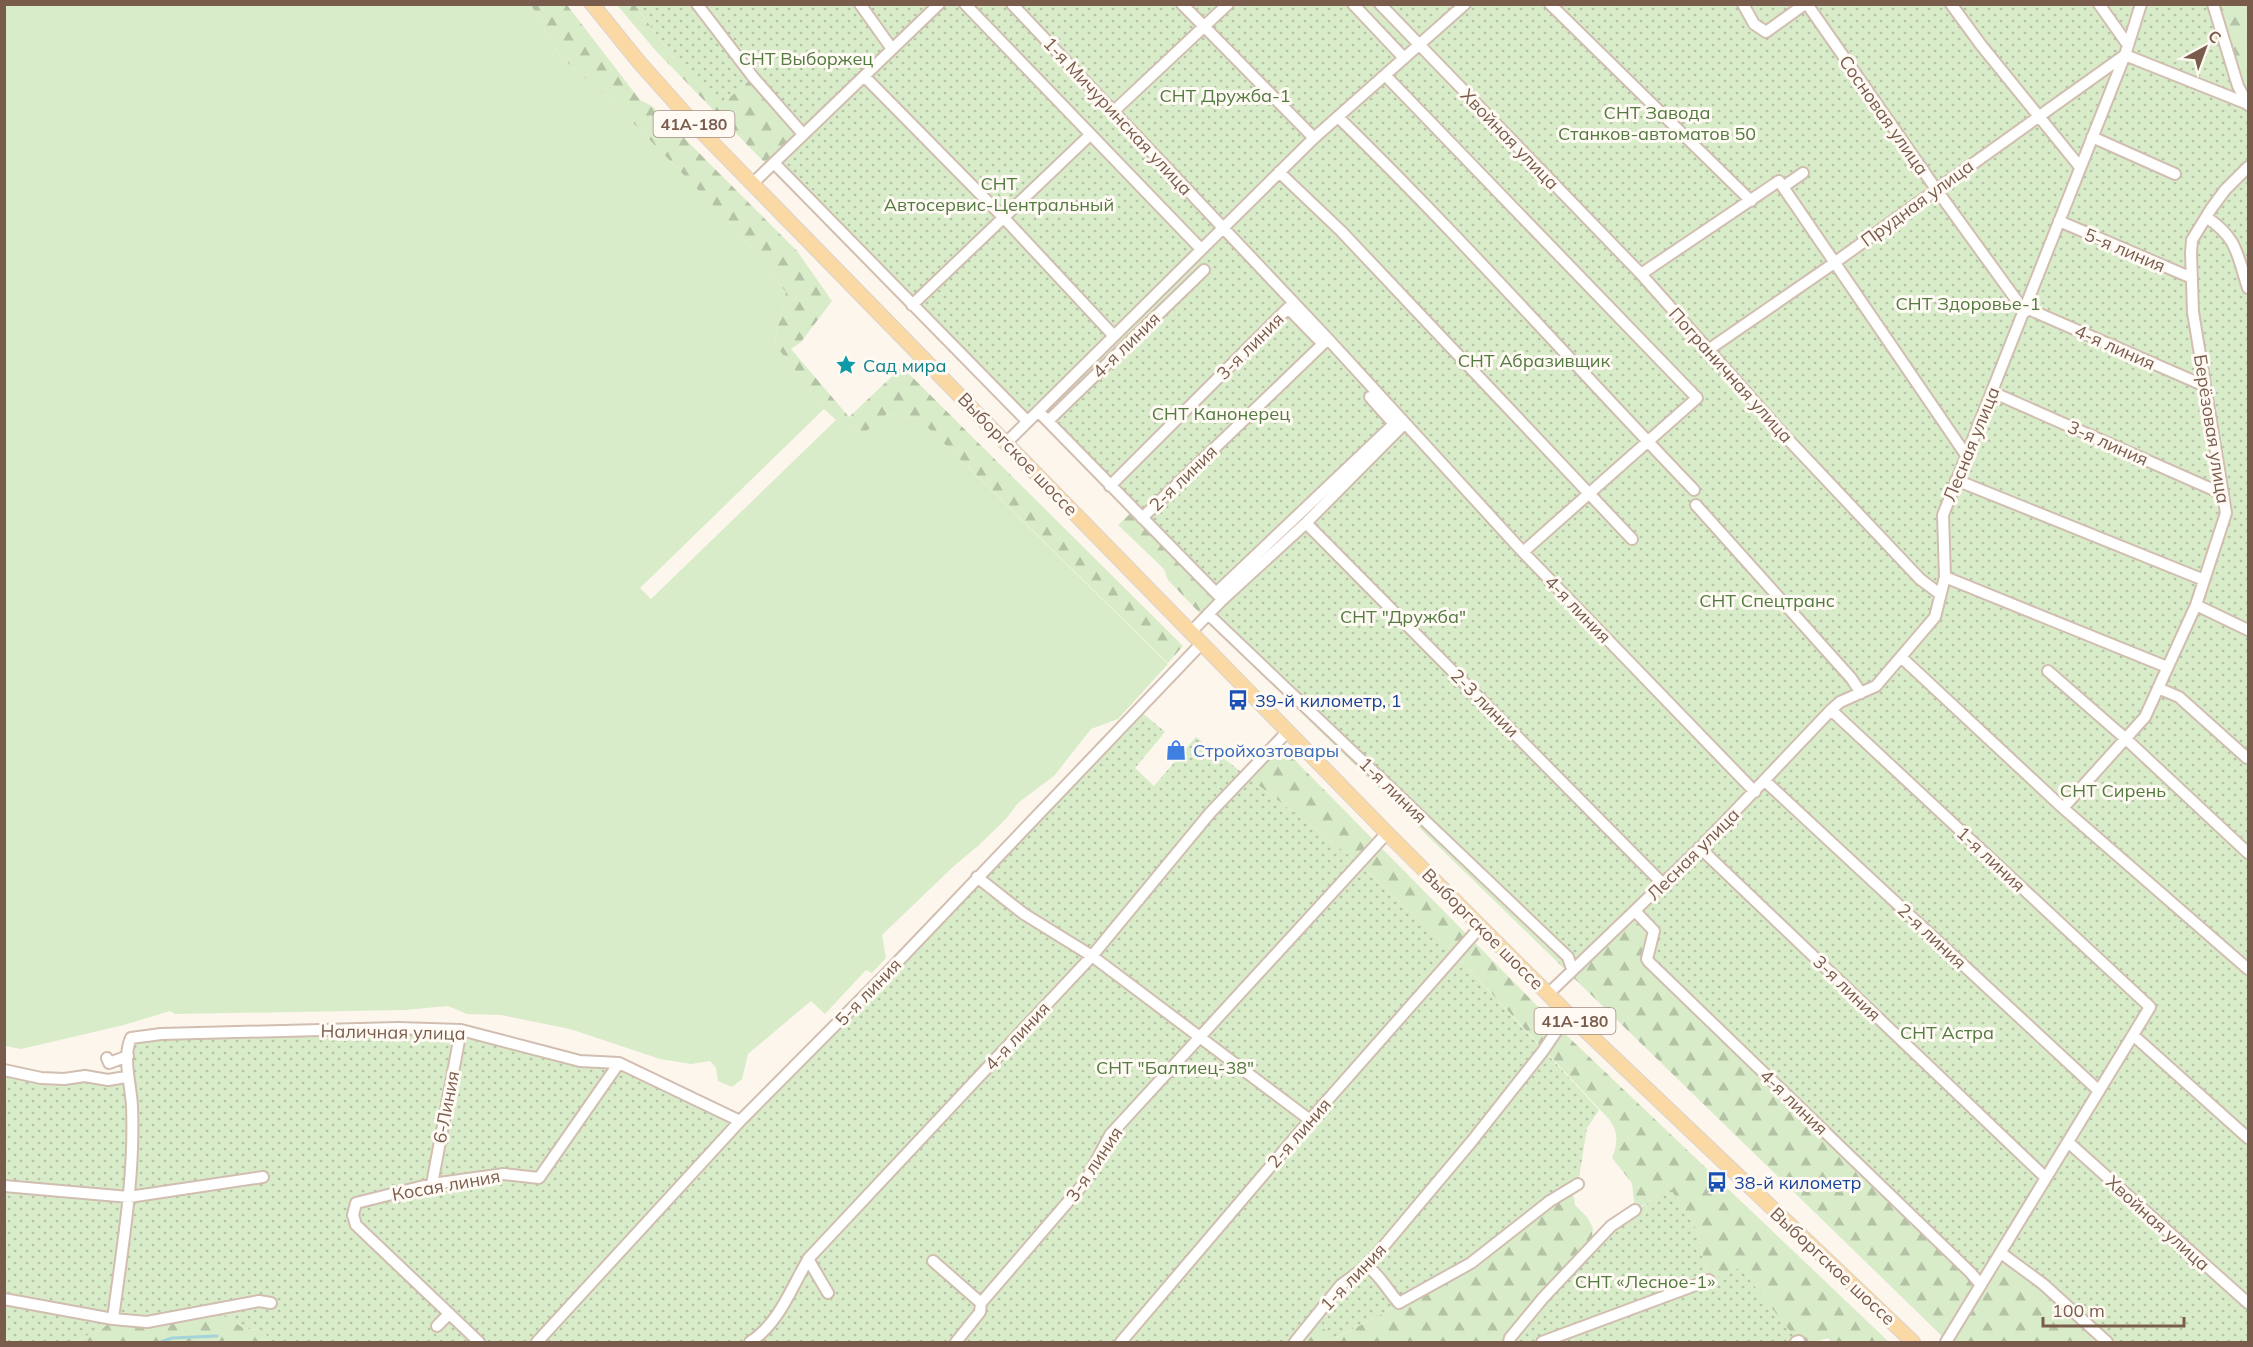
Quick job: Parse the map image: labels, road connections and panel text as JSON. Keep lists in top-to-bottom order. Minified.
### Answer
{"streets":{"main road":["41А-180","Выборгское шоссе"],"street":["Сосновая улица","1-я Мичуринская улица","Хвойная улица","Прудная улица","5-я линия","4-я линия","3-я линия","Пограничная улица","Берёзовая улица","Лесная улица","2-я линия","2-3 линии","1-я линия","Наличная улица","6-Линия","Косая линия"]},"crossings":[["Сосновая улица","Прудная улица"],["Сосновая улица","4-я линия"],["Сосновая улица","Лесная улица"],["1-я Мичуринская улица","4-я линия"],["1-я Мичуринская улица","3-я линия"],["1-я Мичуринская улица","2-я линия"],["41А-180","Выборгское шоссе"],["Хвойная улица","Пограничная улица"],["Прудная улица","Пограничная улица"],["Прудная улица","Лесная улица"],["5-я линия","Берёзовая улица"],["5-я линия","Лесная улица"],["5-я линия","Выборгское шоссе"],["5-я линия","Наличная улица"],["4-я линия","3-я линия"],["4-я линия","Берёзовая улица"],["4-я линия","Лесная улица"],["4-я линия","Выборгское шоссе"],["4-я линия","2-я линия"],["3-я линия","Берёзовая улица"],["3-я линия","Лесная улица"],["3-я линия","Выборгское шоссе"],["3-я линия","2-я линия"],["Пограничная улица","Лесная улица"],["Лесная улица","Выборгское шоссе"],["Лесная улица","2-я линия"],["Лесная улица","2-3 линии"],["Лесная улица","1-я линия"],["Выборгское шоссе","2-я линия"],["Выборгское шоссе","1-я линия"],["Наличная улица","6-Линия"],["Наличная улица","Косая линия"],["6-Линия","Косая линия"]],"parks":["СНТ Выборжец","СНТ Дружба-1","СНТ Завода Станков-автоматов 50","СНТ Автосервис-Центральный","СНТ Здоровье-1","СНТ Абразивщик","СНТ Канонерец","СНТ Спецтранс","СНТ \"Дружба\"","СНТ Сирень","СНТ Астра","СНТ \"Балтиец-38\"","СНТ «Лесное-1»"],"places":{"place":["Сад мира"],"bus stop":["39-й километр, 1","38-й километр"],"shop":["Стройхозтовары"]},"scale_bar":"100 m","north":"top right"}
